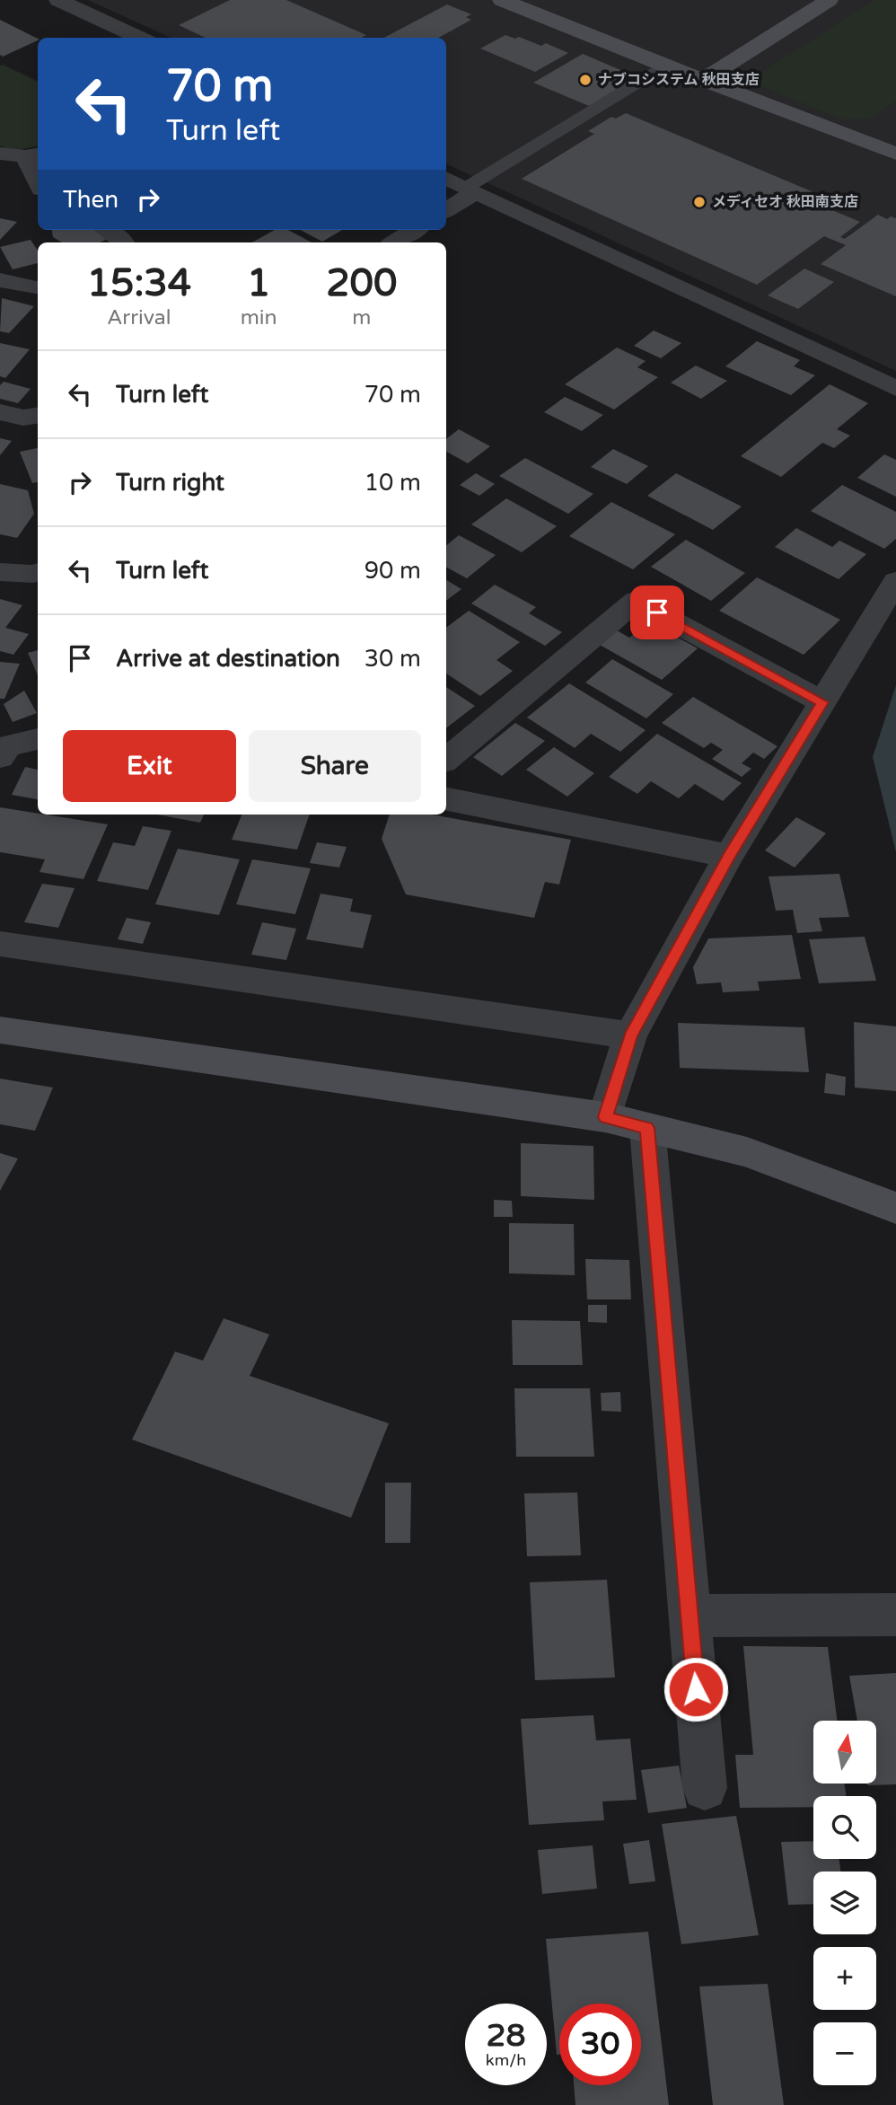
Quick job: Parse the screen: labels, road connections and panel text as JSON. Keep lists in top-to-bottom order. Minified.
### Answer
{"places":["ナブコシステム 秋田支店","メディセオ 秋田南支店"],"north":"top","page":{"turn":["70 m","Turn left"],"then":"Then","eta":["15:34","Arrival","1","min","200","m"],"list":[{"name":"Turn left","value":"70 m"},{"name":"Turn right","value":"10 m"},{"name":"Turn left","value":"90 m"},{"name":"Arrive at destination","value":"30 m"}],"buttons":["Exit","Share"],"map_buttons":["+","−"],"speed":"28 km/h","limit":"30"}}
